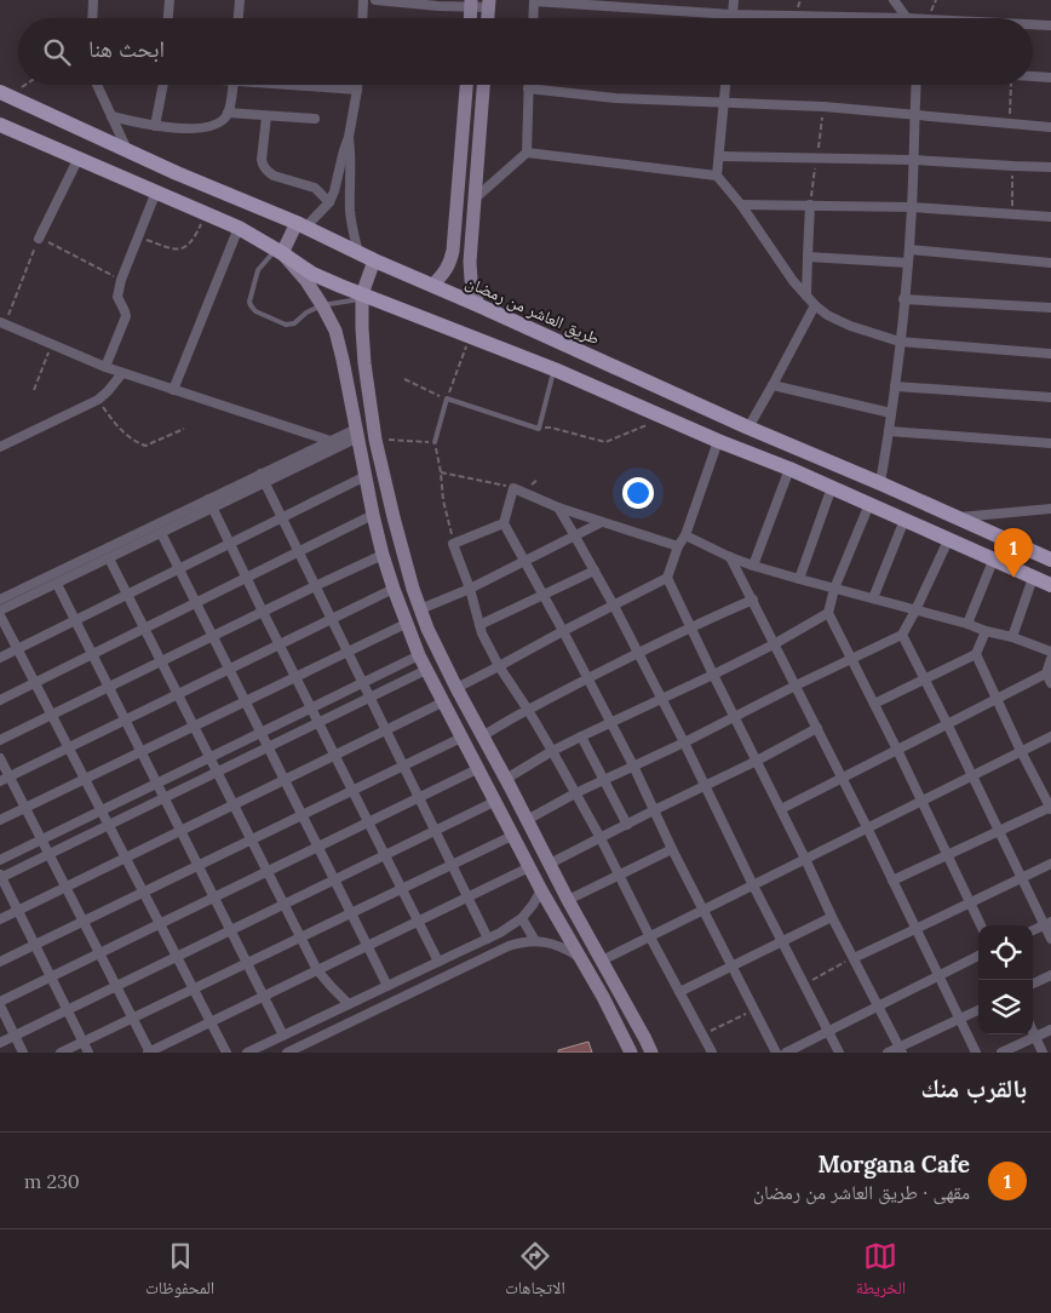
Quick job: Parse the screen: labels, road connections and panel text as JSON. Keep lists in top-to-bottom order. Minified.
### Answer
{"streets":{"main road":["طريق العاشر من رمضان"]},"page":{"search":"ابحث هنا","pins":"1","heading":"بالقرب منك","list":[{"mark":"1","name":"Morgana Cafe","note":"مقهى · طريق العاشر من رمضان","value":"230 m"}],"nav":["الخريطة","الاتجاهات","المحفوظات"]}}
